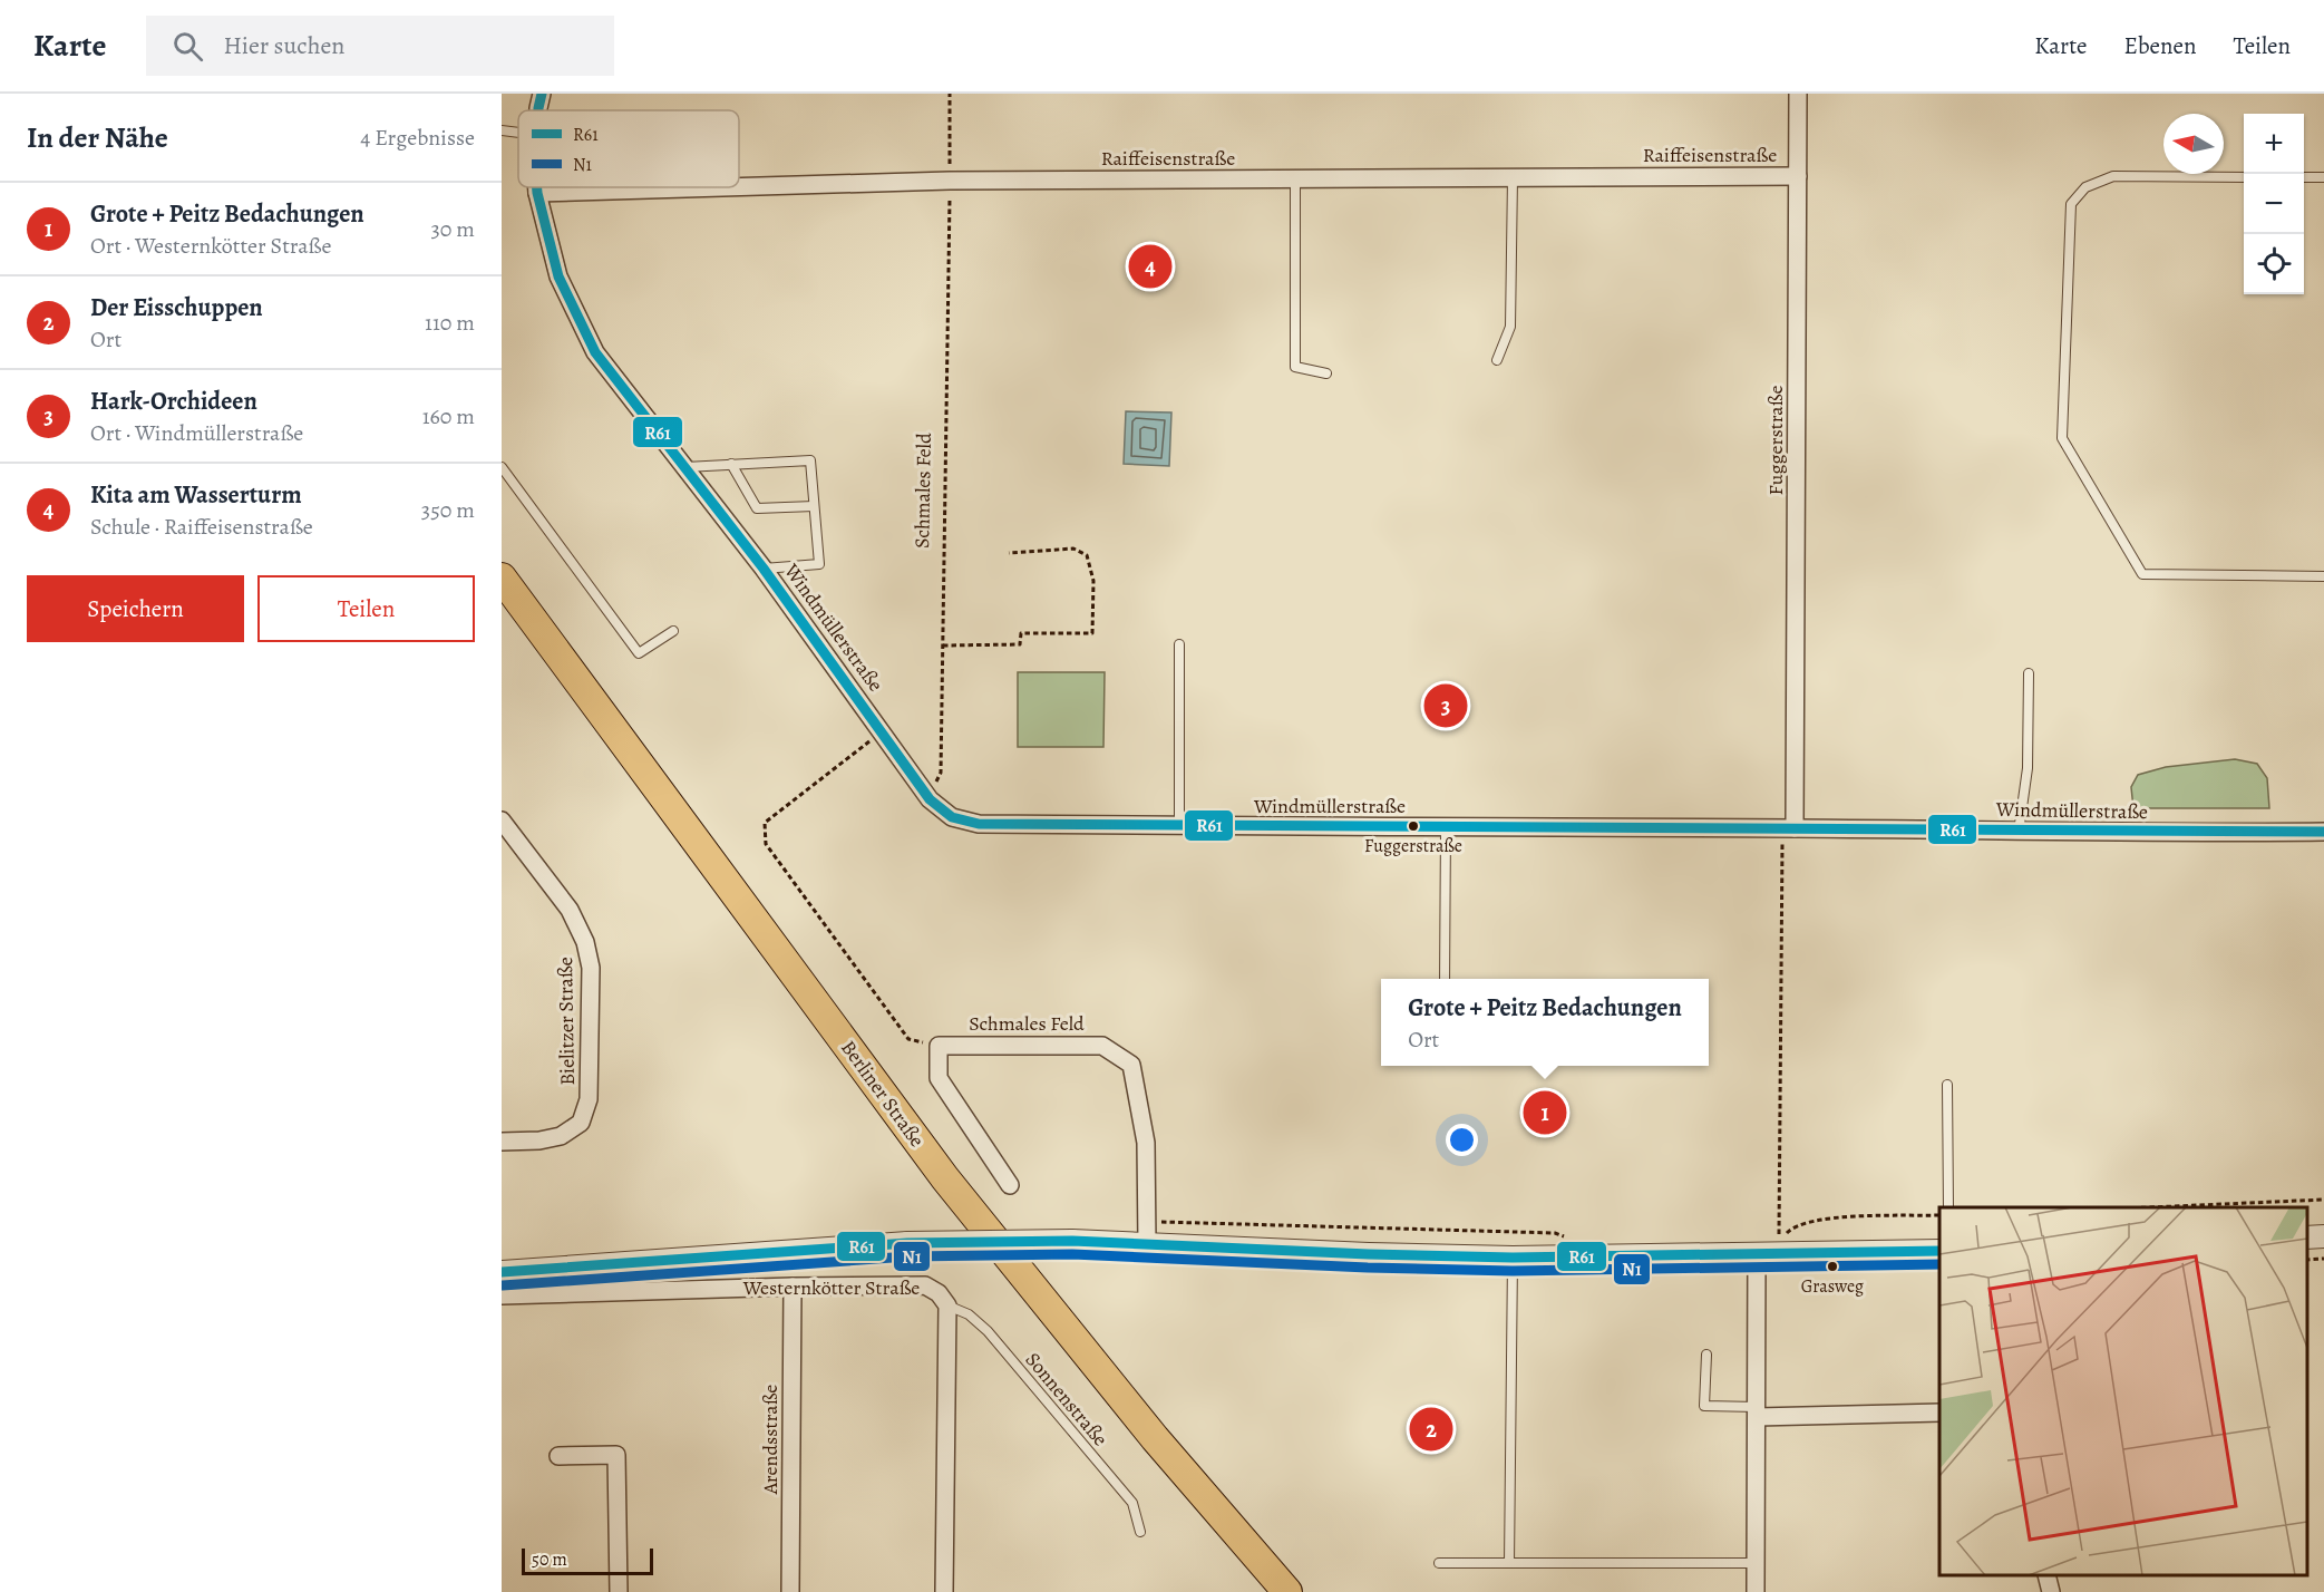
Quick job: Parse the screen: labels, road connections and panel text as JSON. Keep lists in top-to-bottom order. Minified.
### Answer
{"streets":{"main road":["Berliner Straße"],"street":["Raiffeisenstraße","Fuggerstraße","Schmales Feld","Windmüllerstraße","Bielitzer Straße","Westernkötter Straße","Arendsstraße"],"lane":["Sonnenstraße"]},"crossings":[["Raiffeisenstraße","Fuggerstraße"],["Raiffeisenstraße","Schmales Feld"],["Raiffeisenstraße","Windmüllerstraße"],["Fuggerstraße","Windmüllerstraße"],["Schmales Feld","Windmüllerstraße"],["Schmales Feld","Westernkötter Straße"],["Westernkötter Straße","Sonnenstraße"],["Westernkötter Straße","Arendsstraße"]],"places":["Fuggerstraße","Grasweg"],"lines":["transit line R61","transit line N1"],"legend":["R61","N1"],"scale_bar":"50 m","north":"left","page":{"header":"Karte","search":"Hier suchen","nav":["Karte","Ebenen","Teilen"],"heading":["In der Nähe","4 Ergebnisse"],"map_buttons":["+","−"],"list":[{"mark":"1","name":"Grote + Peitz Bedachungen","note":"Ort · Westernkötter Straße","value":"30 m"},{"mark":"2","name":"Der Eisschuppen","note":"Ort","value":"110 m"},{"mark":"3","name":"Hark-Orchideen","note":"Ort · Windmüllerstraße","value":"160 m"},{"mark":"4","name":"Kita am Wasserturm","note":"Schule · Raiffeisenstraße","value":"350 m"}],"pins":["4","3","1","2"],"buttons":["Speichern","Teilen"],"popup":["Grote + Peitz Bedachungen","Ort"],"scale":"50 m"}}
